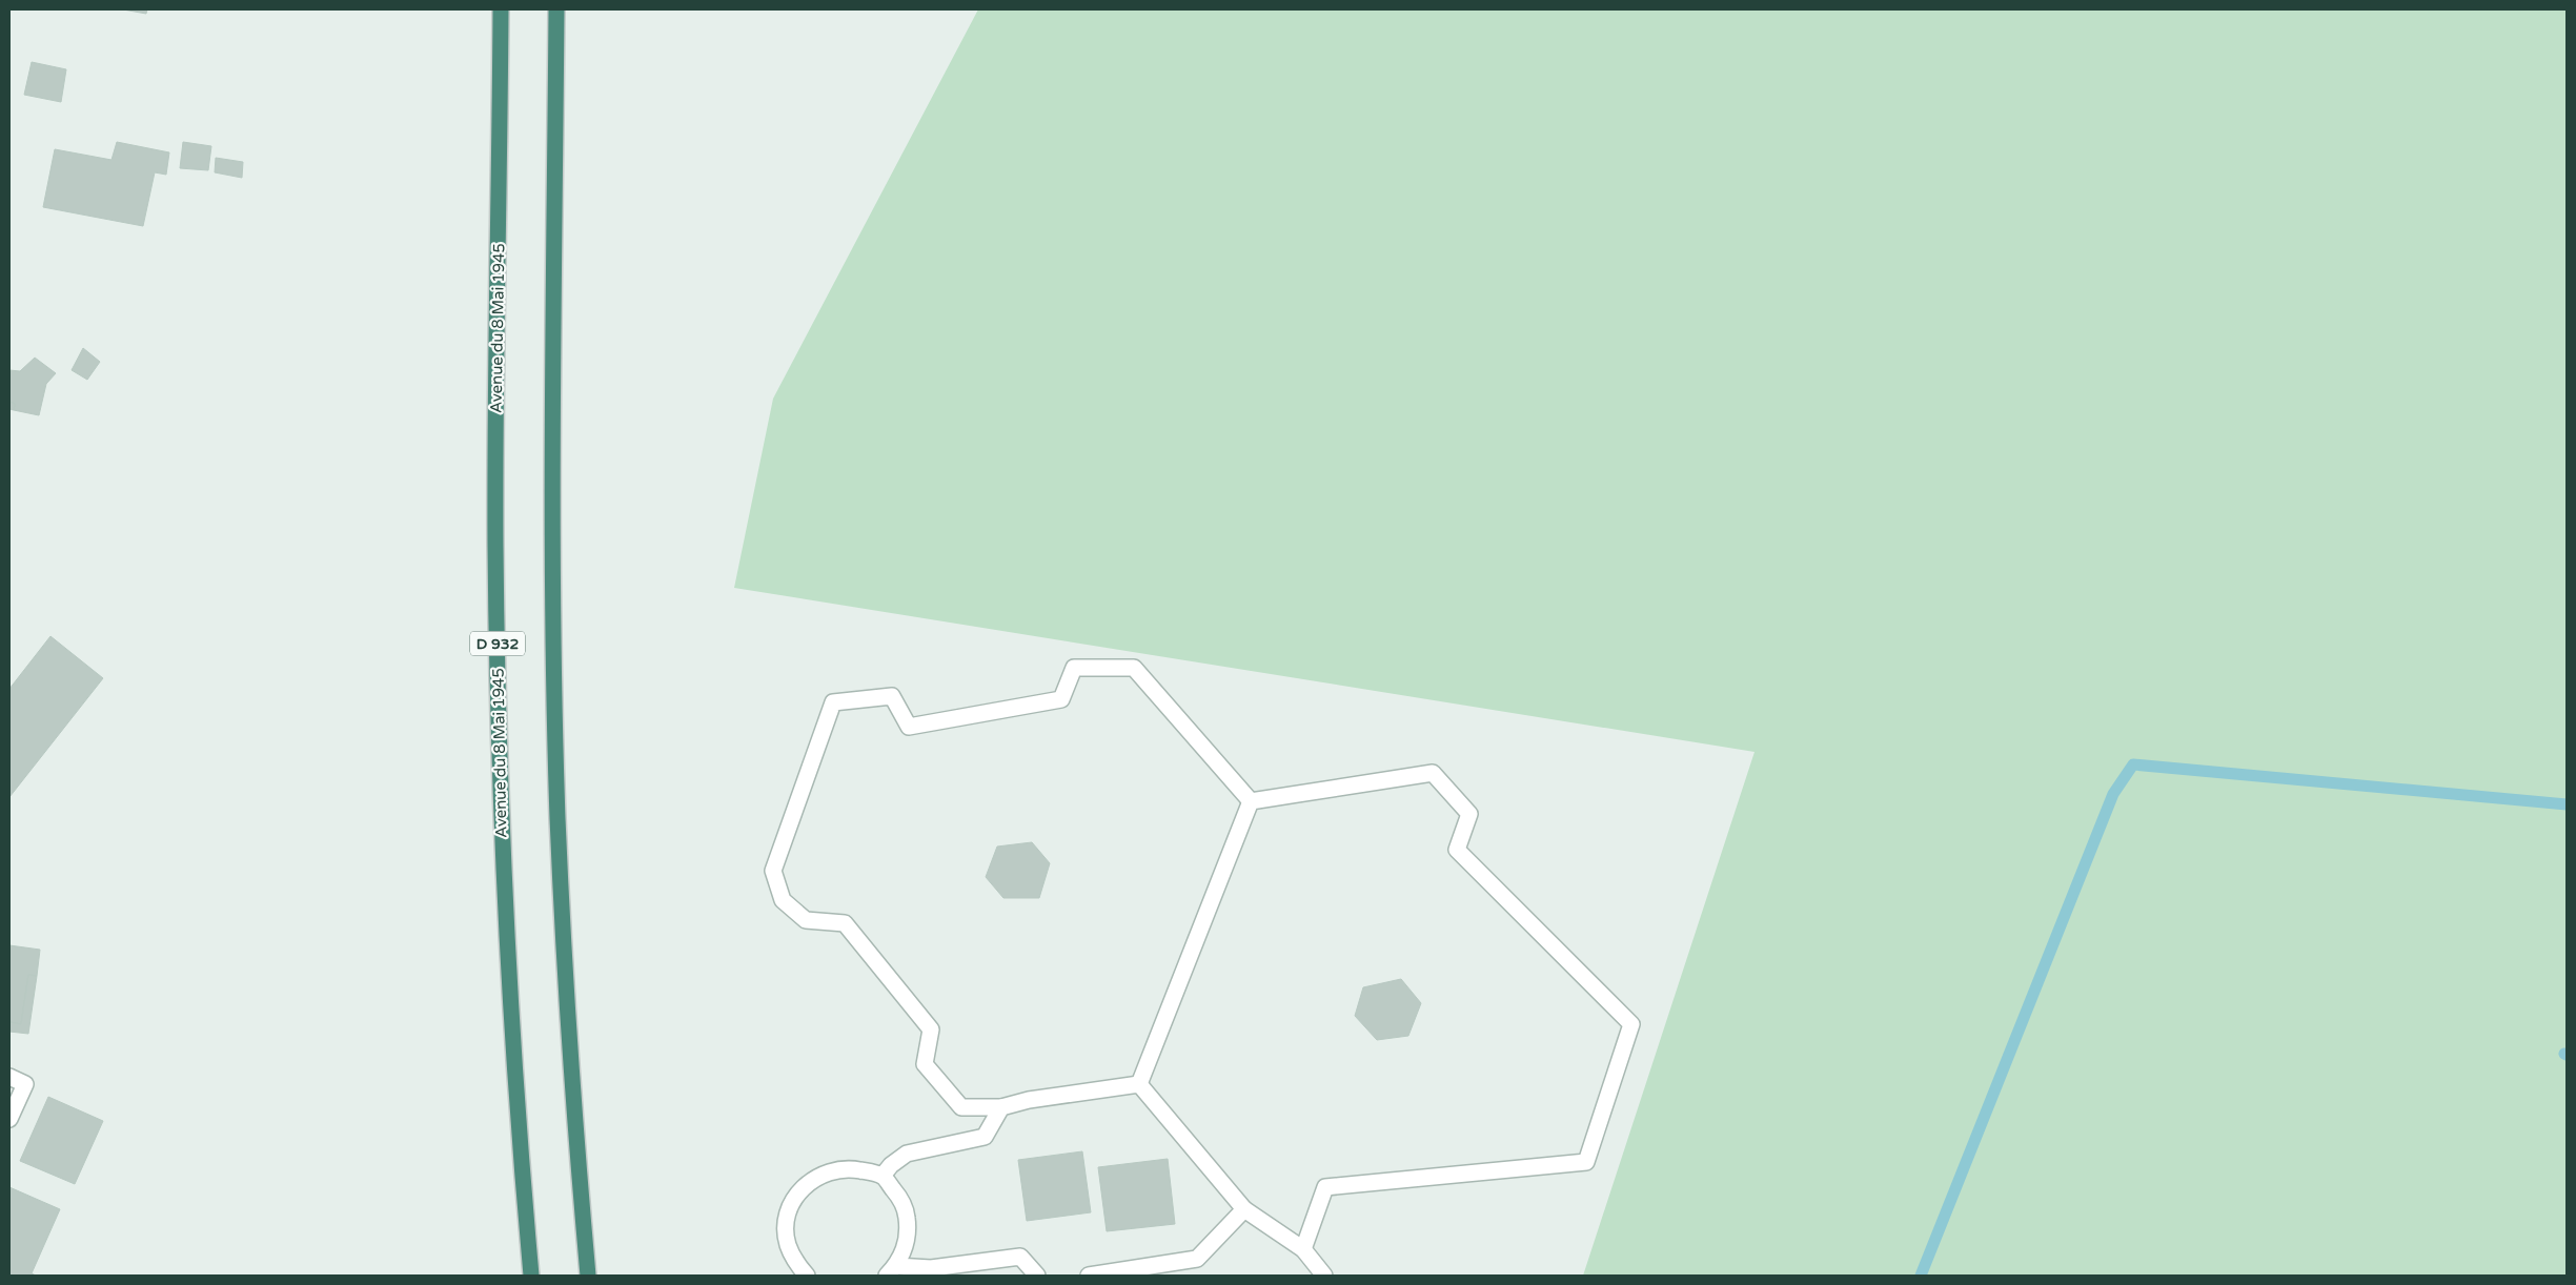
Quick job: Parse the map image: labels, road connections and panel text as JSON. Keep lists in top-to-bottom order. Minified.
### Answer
{"streets":{"highway":["Avenue du 8 Mai 1945","D 932"]}}
